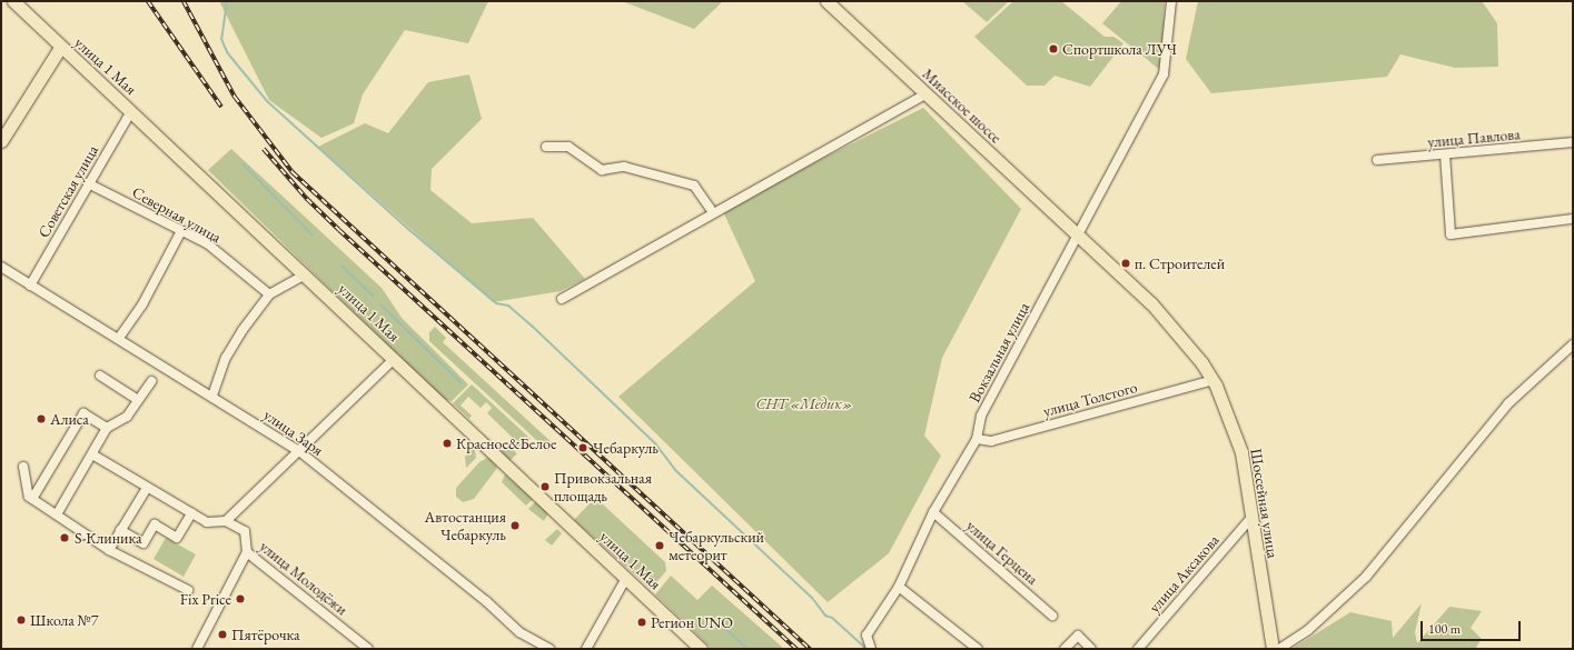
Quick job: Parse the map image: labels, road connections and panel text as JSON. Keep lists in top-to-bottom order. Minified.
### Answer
{"streets":{"main road":["улица 1 Мая","Миасское шоссе","Шоссейная улица"],"street":["улица Павлова","Советская улица","Северная улица","Вокзальная улица","улица Толстого","улица Заря","улица Герцена","улица Аксакова","улица Молодёжи"]},"crossings":[["улица 1 Мая","Советская улица"],["Миасское шоссе","Вокзальная улица"],["Миасское шоссе","Шоссейная улица"],["Советская улица","Северная улица"],["Советская улица","улица Заря"],["Вокзальная улица","улица Толстого"],["Вокзальная улица","Шоссейная улица"],["Вокзальная улица","улица Герцена"],["улица Толстого","Шоссейная улица"],["Шоссейная улица","улица Аксакова"]],"parks":["СНТ «Медик»"],"places":["Спортшкола ЛУЧ","п. Строителей","Алиса","Красное&Белое","Чебаркуль","Привокзальная площадь","Автостанция Чебаркуль","S-Клиника","Чебаркульский метеорит","Fix Price","Школа №7","Регион UNO","Пятёрочка"],"scale_bar":"100 m"}
